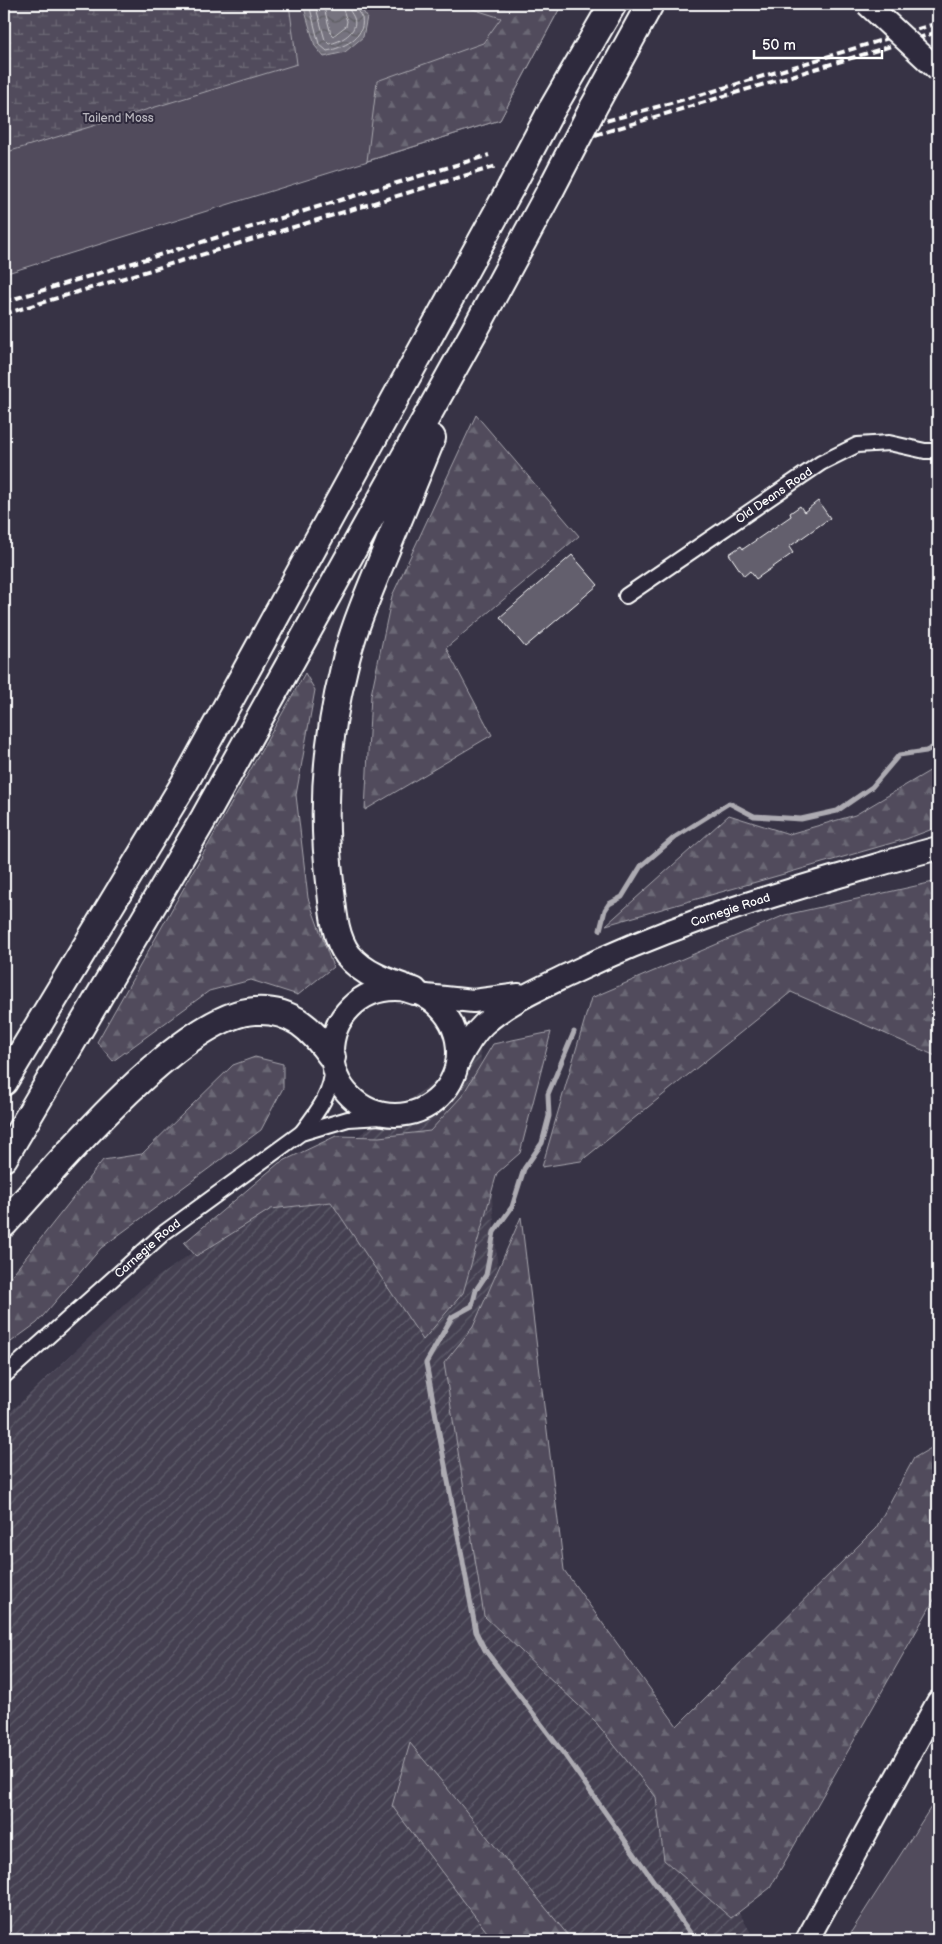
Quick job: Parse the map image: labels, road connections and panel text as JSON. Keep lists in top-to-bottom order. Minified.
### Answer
{"streets":{"main road":["Carnegie Road"],"street":["Old Deans Road"]},"parks":["Tailend Moss"],"scale_bar":"50 m"}
